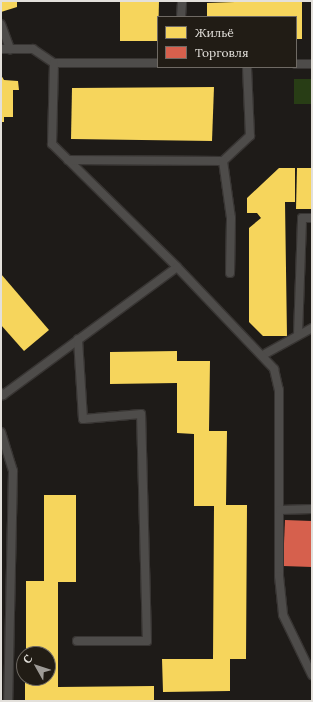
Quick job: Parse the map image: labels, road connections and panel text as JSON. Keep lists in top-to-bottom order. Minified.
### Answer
{"legend":["Жильё","Торговля"],"north":"top left"}
